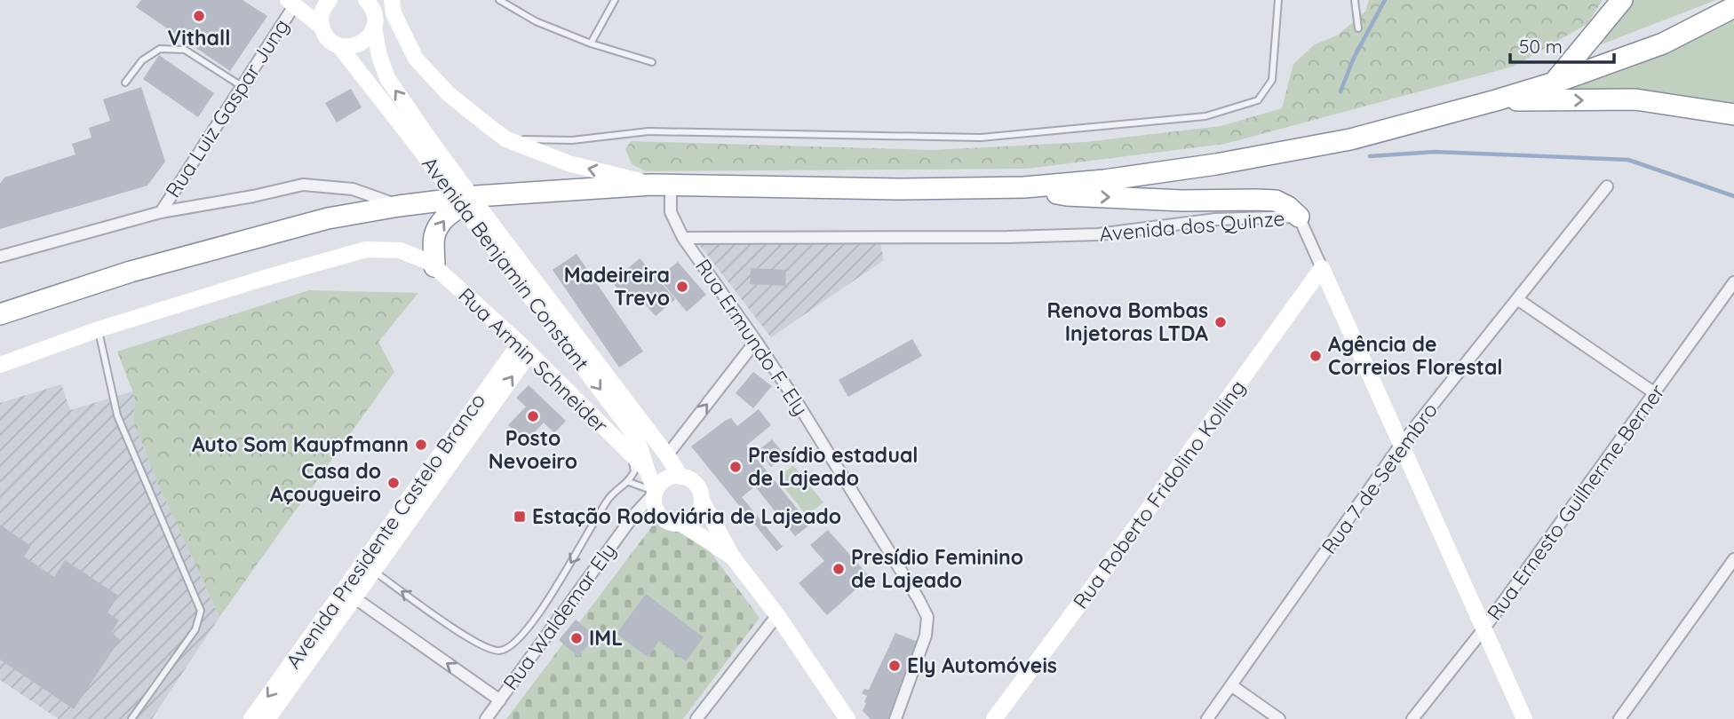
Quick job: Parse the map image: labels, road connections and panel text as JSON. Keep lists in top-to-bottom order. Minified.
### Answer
{"streets":{"main road":["Avenida dos Quinze","Avenida Benjamin Constant","Rua Armin Schneider","Rua Roberto Fridolino Kolling","Avenida Presidente Castelo Branco"],"street":["Rua Luiz Gaspar Jung","Rua Ermundo F. Ely","Rua 7 de Setembro","Rua Ernesto Guilherme Berner","Rua Waldemar Ely"]},"crossings":[["Avenida dos Quinze","Rua Ermundo F. Ely"],["Avenida dos Quinze","Rua 7 de Setembro"],["Avenida dos Quinze","Rua Roberto Fridolino Kolling"],["Avenida dos Quinze","Rua Ernesto Guilherme Berner"],["Avenida Benjamin Constant","Rua Armin Schneider"],["Avenida Benjamin Constant","Rua Waldemar Ely"],["Rua Armin Schneider","Avenida Presidente Castelo Branco"]],"places":{"other":["Vithall","Madeireira Trevo","Renova Bombas Injetoras LTDA","Agência de Correios Florestal","Posto Nevoeiro","Auto Som Kaupfmann","Presídio estadual de Lajeado","Casa do Açougueiro","Presídio Feminino de Lajeado","IML","Ely Automóveis"],"transit":["Estação Rodoviária de Lajeado"]},"scale_bar":"50 m"}
